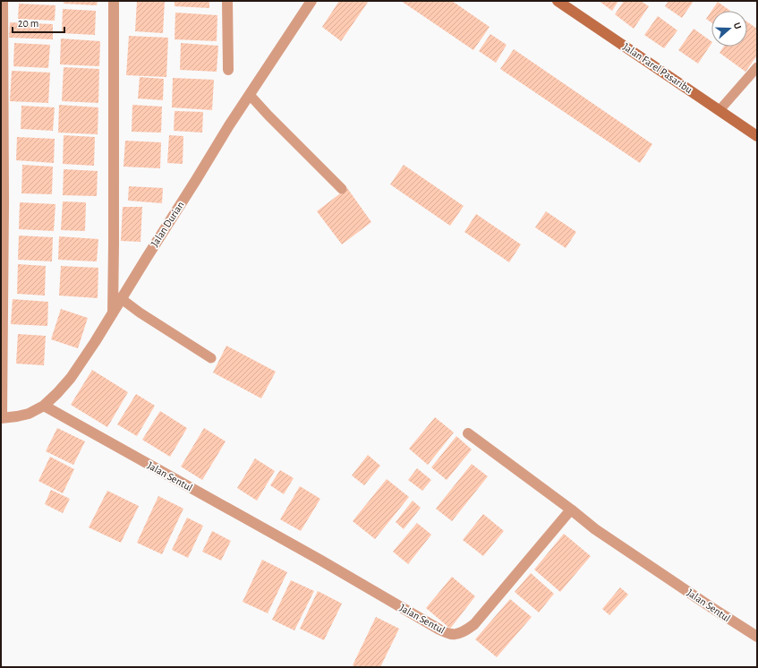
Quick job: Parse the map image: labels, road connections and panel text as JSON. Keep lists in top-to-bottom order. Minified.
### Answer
{"streets":{"street":["Jalan Farel Pasaribu","Jalan Durian","Jalan Sentul"]},"crossings":[["Jalan Durian","Jalan Sentul"]],"scale_bar":"20 m","north":"right"}
